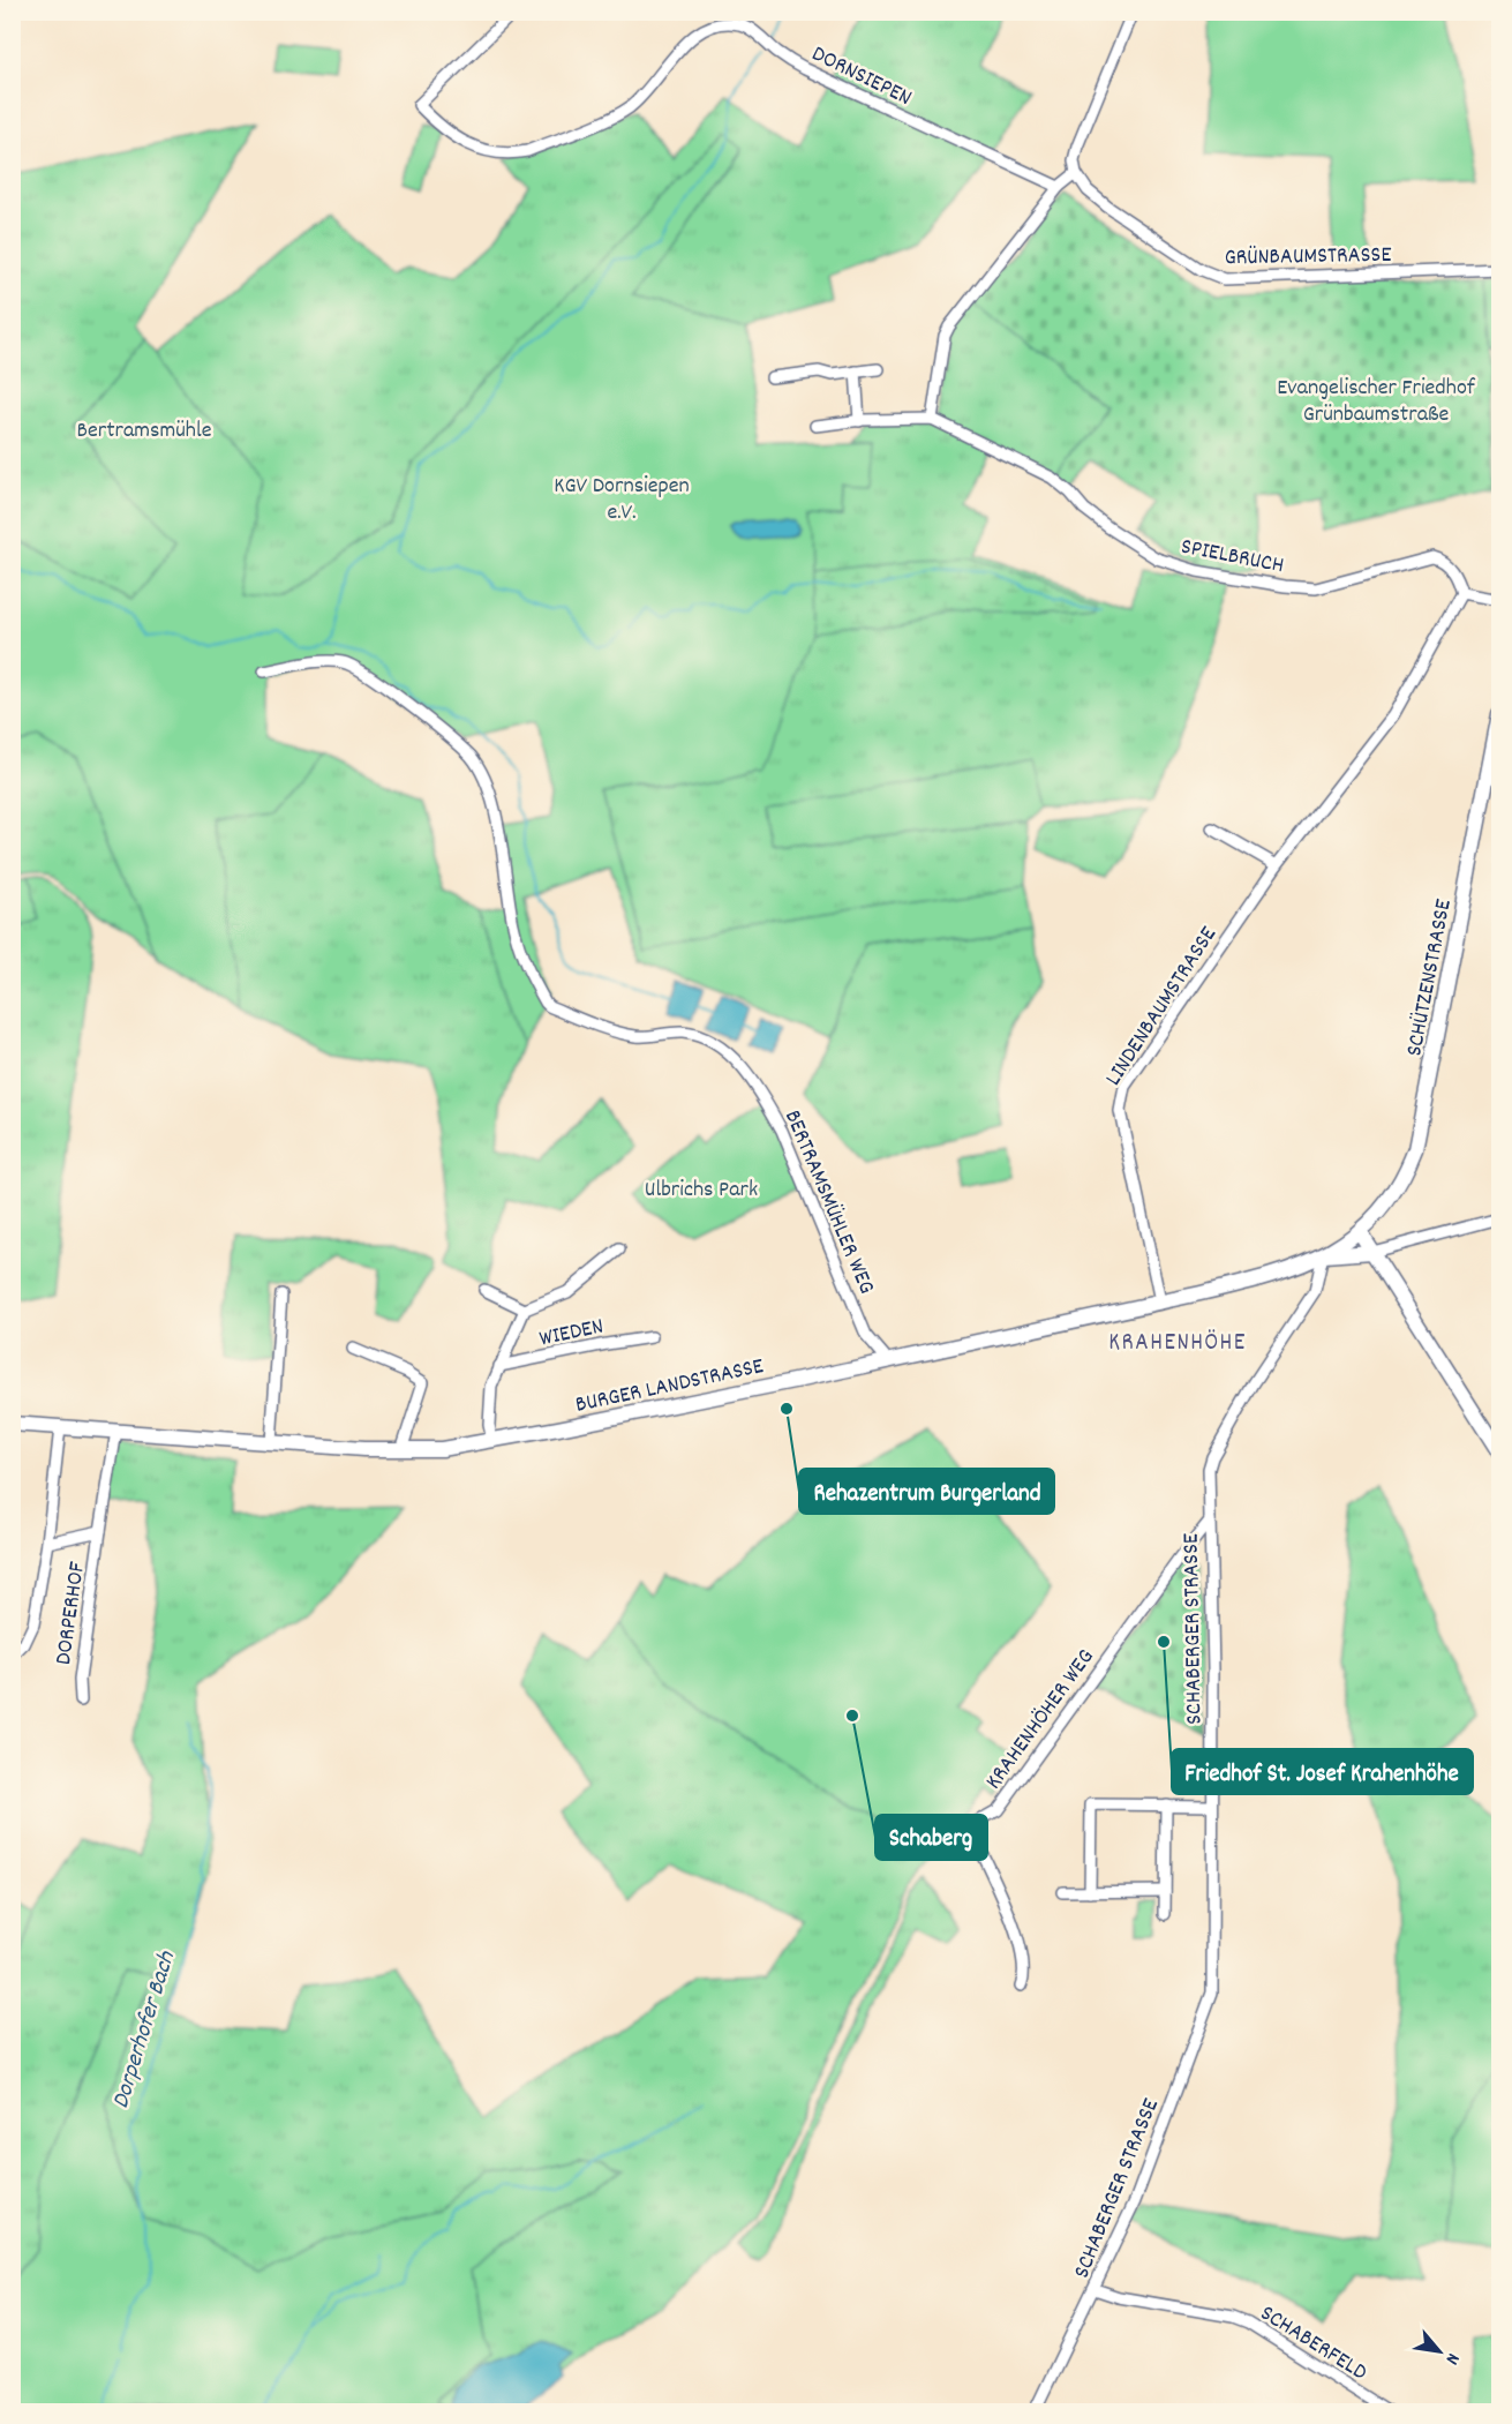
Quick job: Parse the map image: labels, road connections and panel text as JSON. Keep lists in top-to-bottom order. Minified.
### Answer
{"streets":{"main road":["SCHÜTZENSTRASSE","BURGER LANDSTRASSE"],"street":["DORNSIEPEN","GRÜNBAUMSTRASSE","SPIELBRUCH","LINDENBAUMSTRASSE","BERTRAMSMÜHLER WEG","WIEDEN","DORPERHOF","SCHABERGER STRASSE","KRAHENHÖHER WEG","SCHABERFELD"]},"crossings":[["SPIELBRUCH","LINDENBAUMSTRASSE"],["SCHÜTZENSTRASSE","BURGER LANDSTRASSE"],["LINDENBAUMSTRASSE","BURGER LANDSTRASSE"],["BERTRAMSMÜHLER WEG","BURGER LANDSTRASSE"],["WIEDEN","BURGER LANDSTRASSE"],["BURGER LANDSTRASSE","DORPERHOF"],["BURGER LANDSTRASSE","SCHABERGER STRASSE"],["SCHABERGER STRASSE","KRAHENHÖHER WEG"],["SCHABERGER STRASSE","SCHABERFELD"]],"districts":["KRAHENHÖHE"],"water":["Dorperhofer Bach"],"parks":["Evangelischer Friedhof Grünbaumstraße","Bertramsmühle","KGV Dornsiepen e.V.","Ulbrichs Park"],"places":["Rehazentrum Burgerland","Friedhof St. Josef Krahenhöhe","Schaberg"],"north":"bottom right"}
